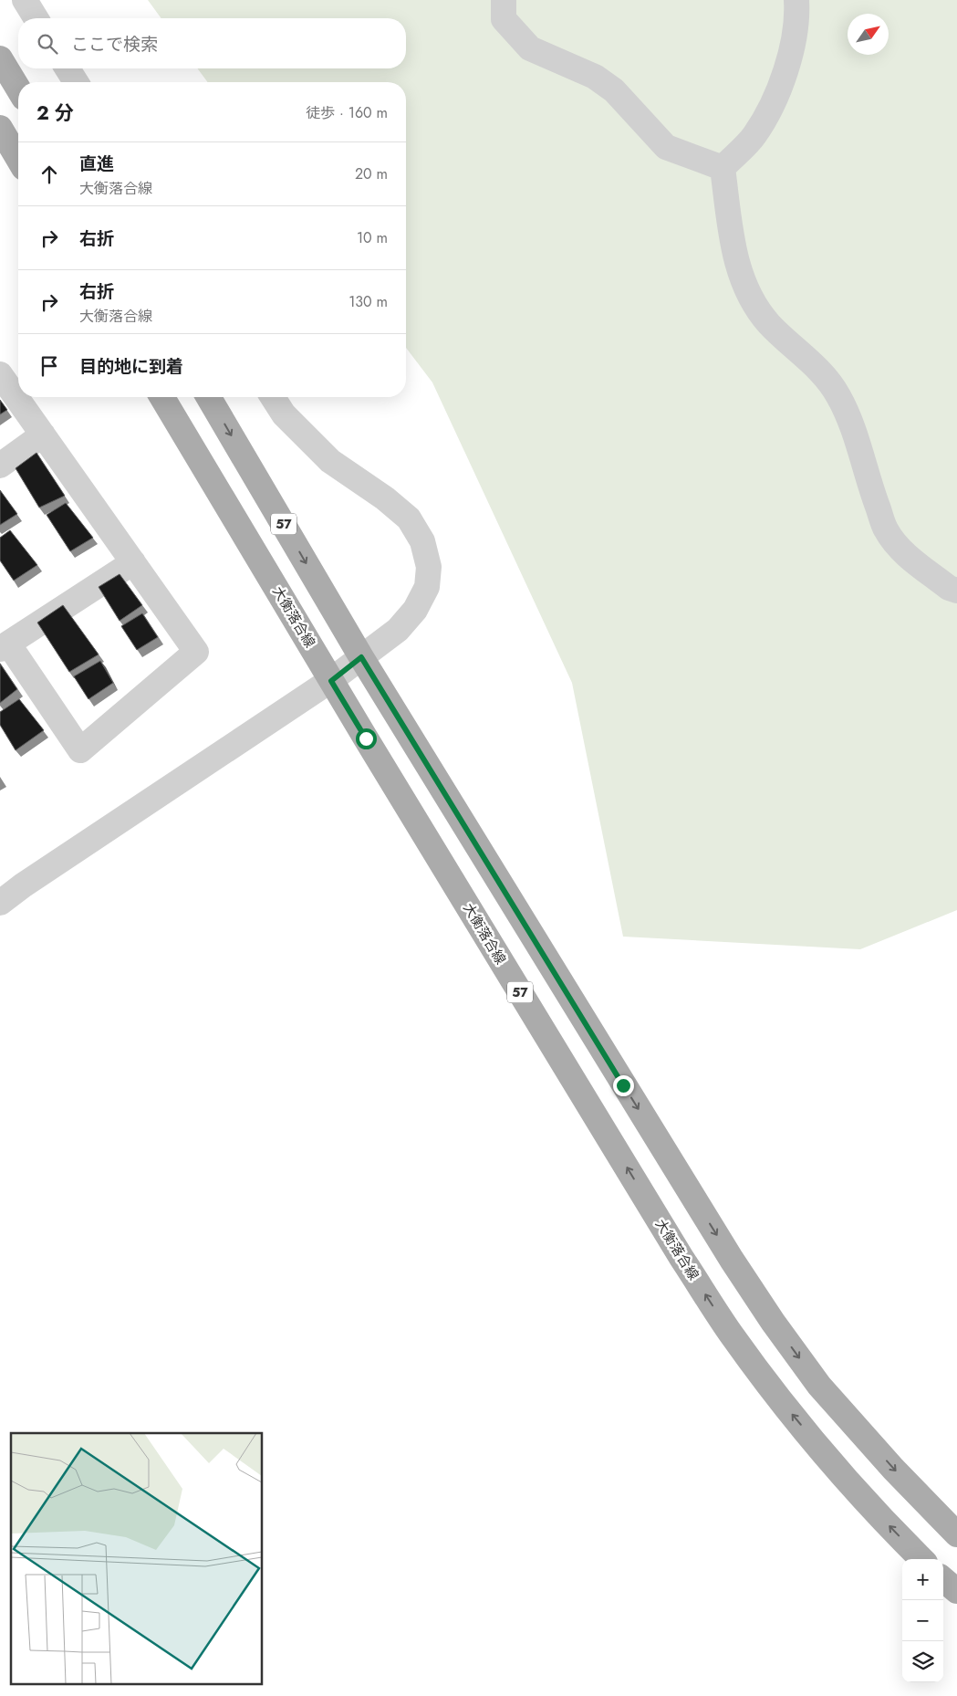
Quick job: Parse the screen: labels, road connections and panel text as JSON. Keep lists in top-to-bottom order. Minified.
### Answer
{"streets":{"main road":["57","大衡落合線"]},"north":"top right","page":{"search":"ここで検索","heading":["2 分","徒歩 · 160 m"],"list":[["直進","大衡落合線","20 m"],["右折","10 m"],["右折","大衡落合線","130 m"],"目的地に到着"],"map_buttons":["+","−"]}}
